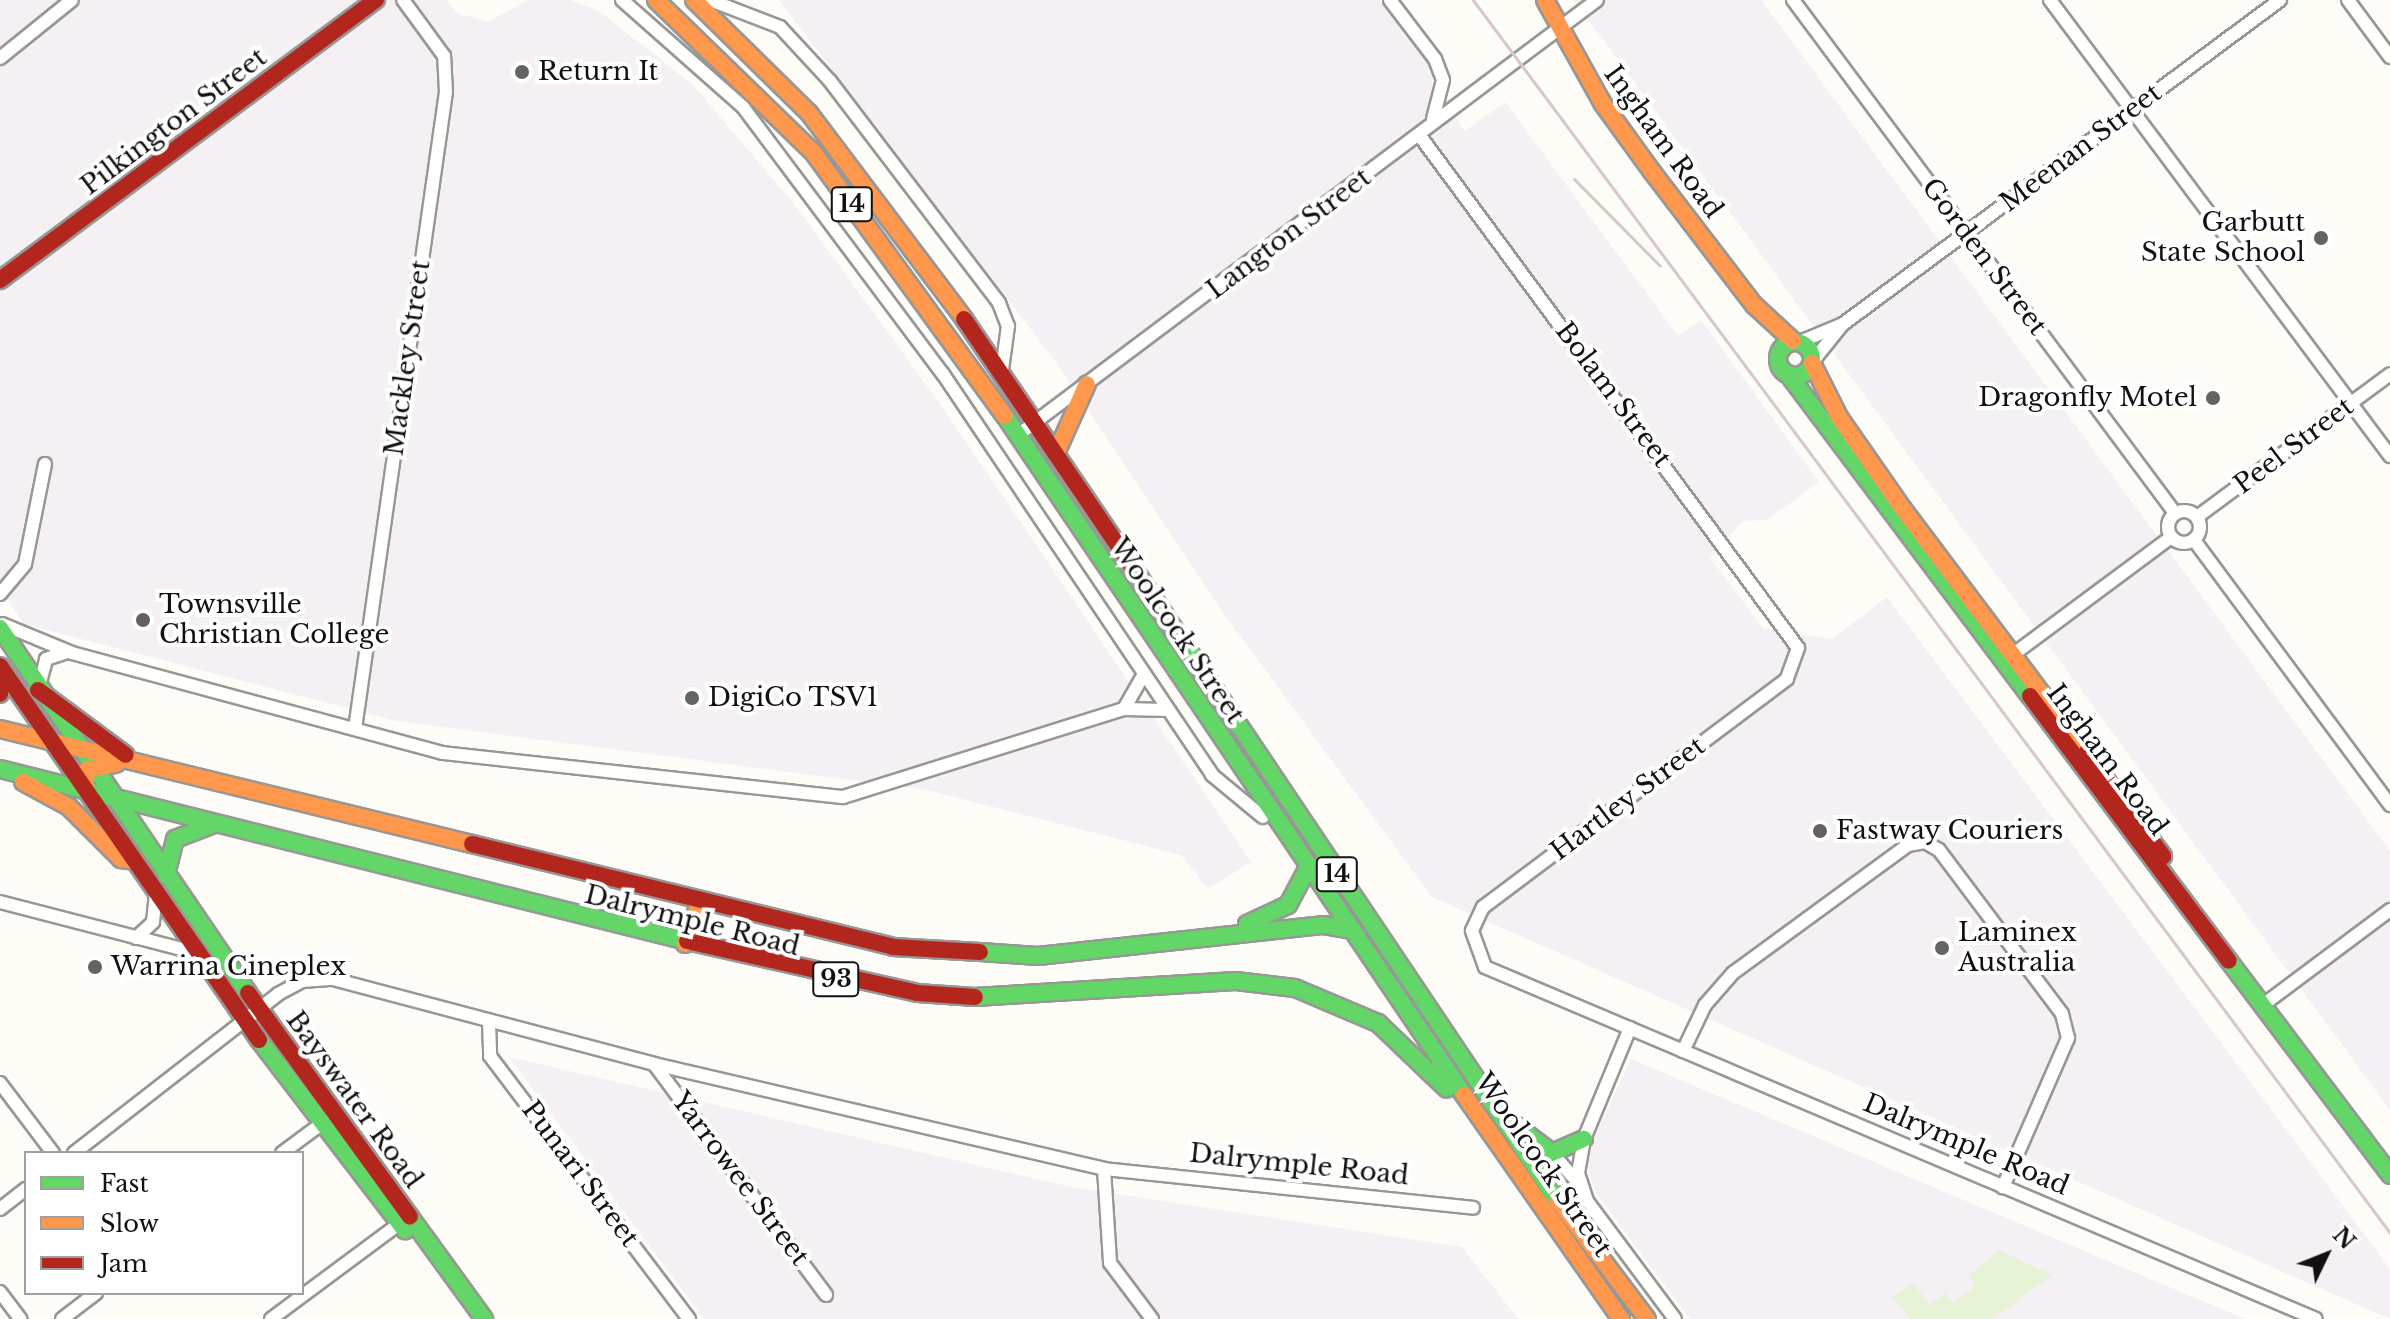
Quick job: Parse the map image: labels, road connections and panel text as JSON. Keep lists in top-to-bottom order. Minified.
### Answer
{"streets":{"main road":["Pilkington Street","Ingham Road","14","Woolcock Street","Dalrymple Road","93","Bayswater Road"],"street":["Meenan Street","Langton Street","Gorden Street","Mackley Street","Bolam Street","Peel Street","Hartley Street","Punari Street","Yarrowee Street"]},"crossings":[["Ingham Road","Meenan Street"],["Ingham Road","Langton Street"],["Meenan Street","Gorden Street"],["Langton Street","Bolam Street"],["Langton Street","Woolcock Street"],["Bolam Street","Hartley Street"],["Woolcock Street","Dalrymple Road"],["Hartley Street","Dalrymple Road"],["Dalrymple Road","Bayswater Road"],["Dalrymple Road","Punari Street"],["Dalrymple Road","Yarrowee Street"]],"places":["Return It","Garbutt State School","Dragonfly Motel","Townsville Christian College","DigiCo TSV1","Fastway Couriers","Laminex Australia","Warrina Cineplex"],"legend":["Fast","Slow","Jam"],"north":"top right"}
